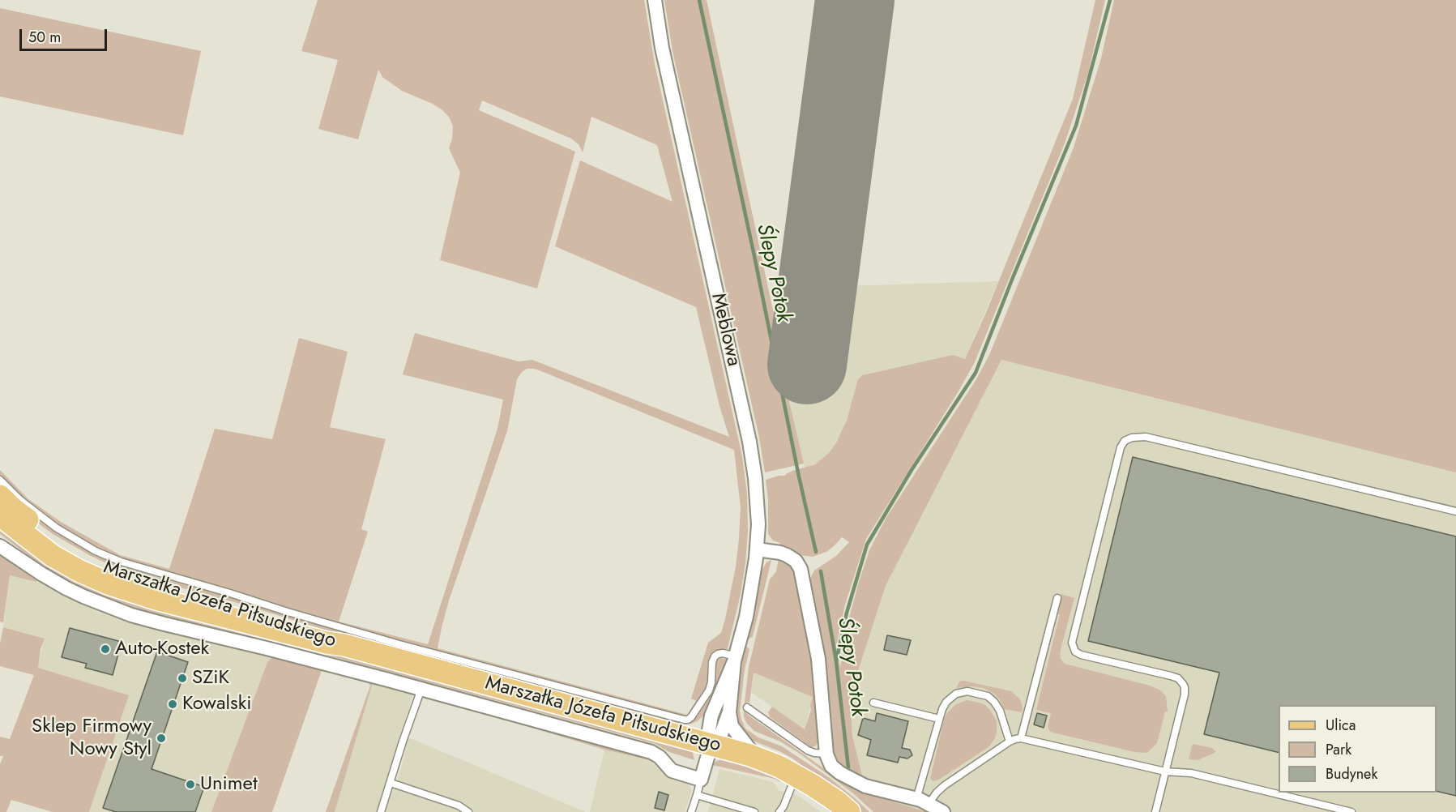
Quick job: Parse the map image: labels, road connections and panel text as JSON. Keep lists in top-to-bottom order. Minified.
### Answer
{"streets":{"main road":["Marszałka Józefa Piłsudskiego"],"street":["Meblowa"]},"crossings":[["Meblowa","Marszałka Józefa Piłsudskiego"]],"water":["Ślepy Potok"],"places":["Auto-Kostek","SZiK","Kowalski","Sklep Firmowy Nowy Styl","Unimet"],"legend":["Ulica","Park","Budynek"],"scale_bar":"50 m"}
